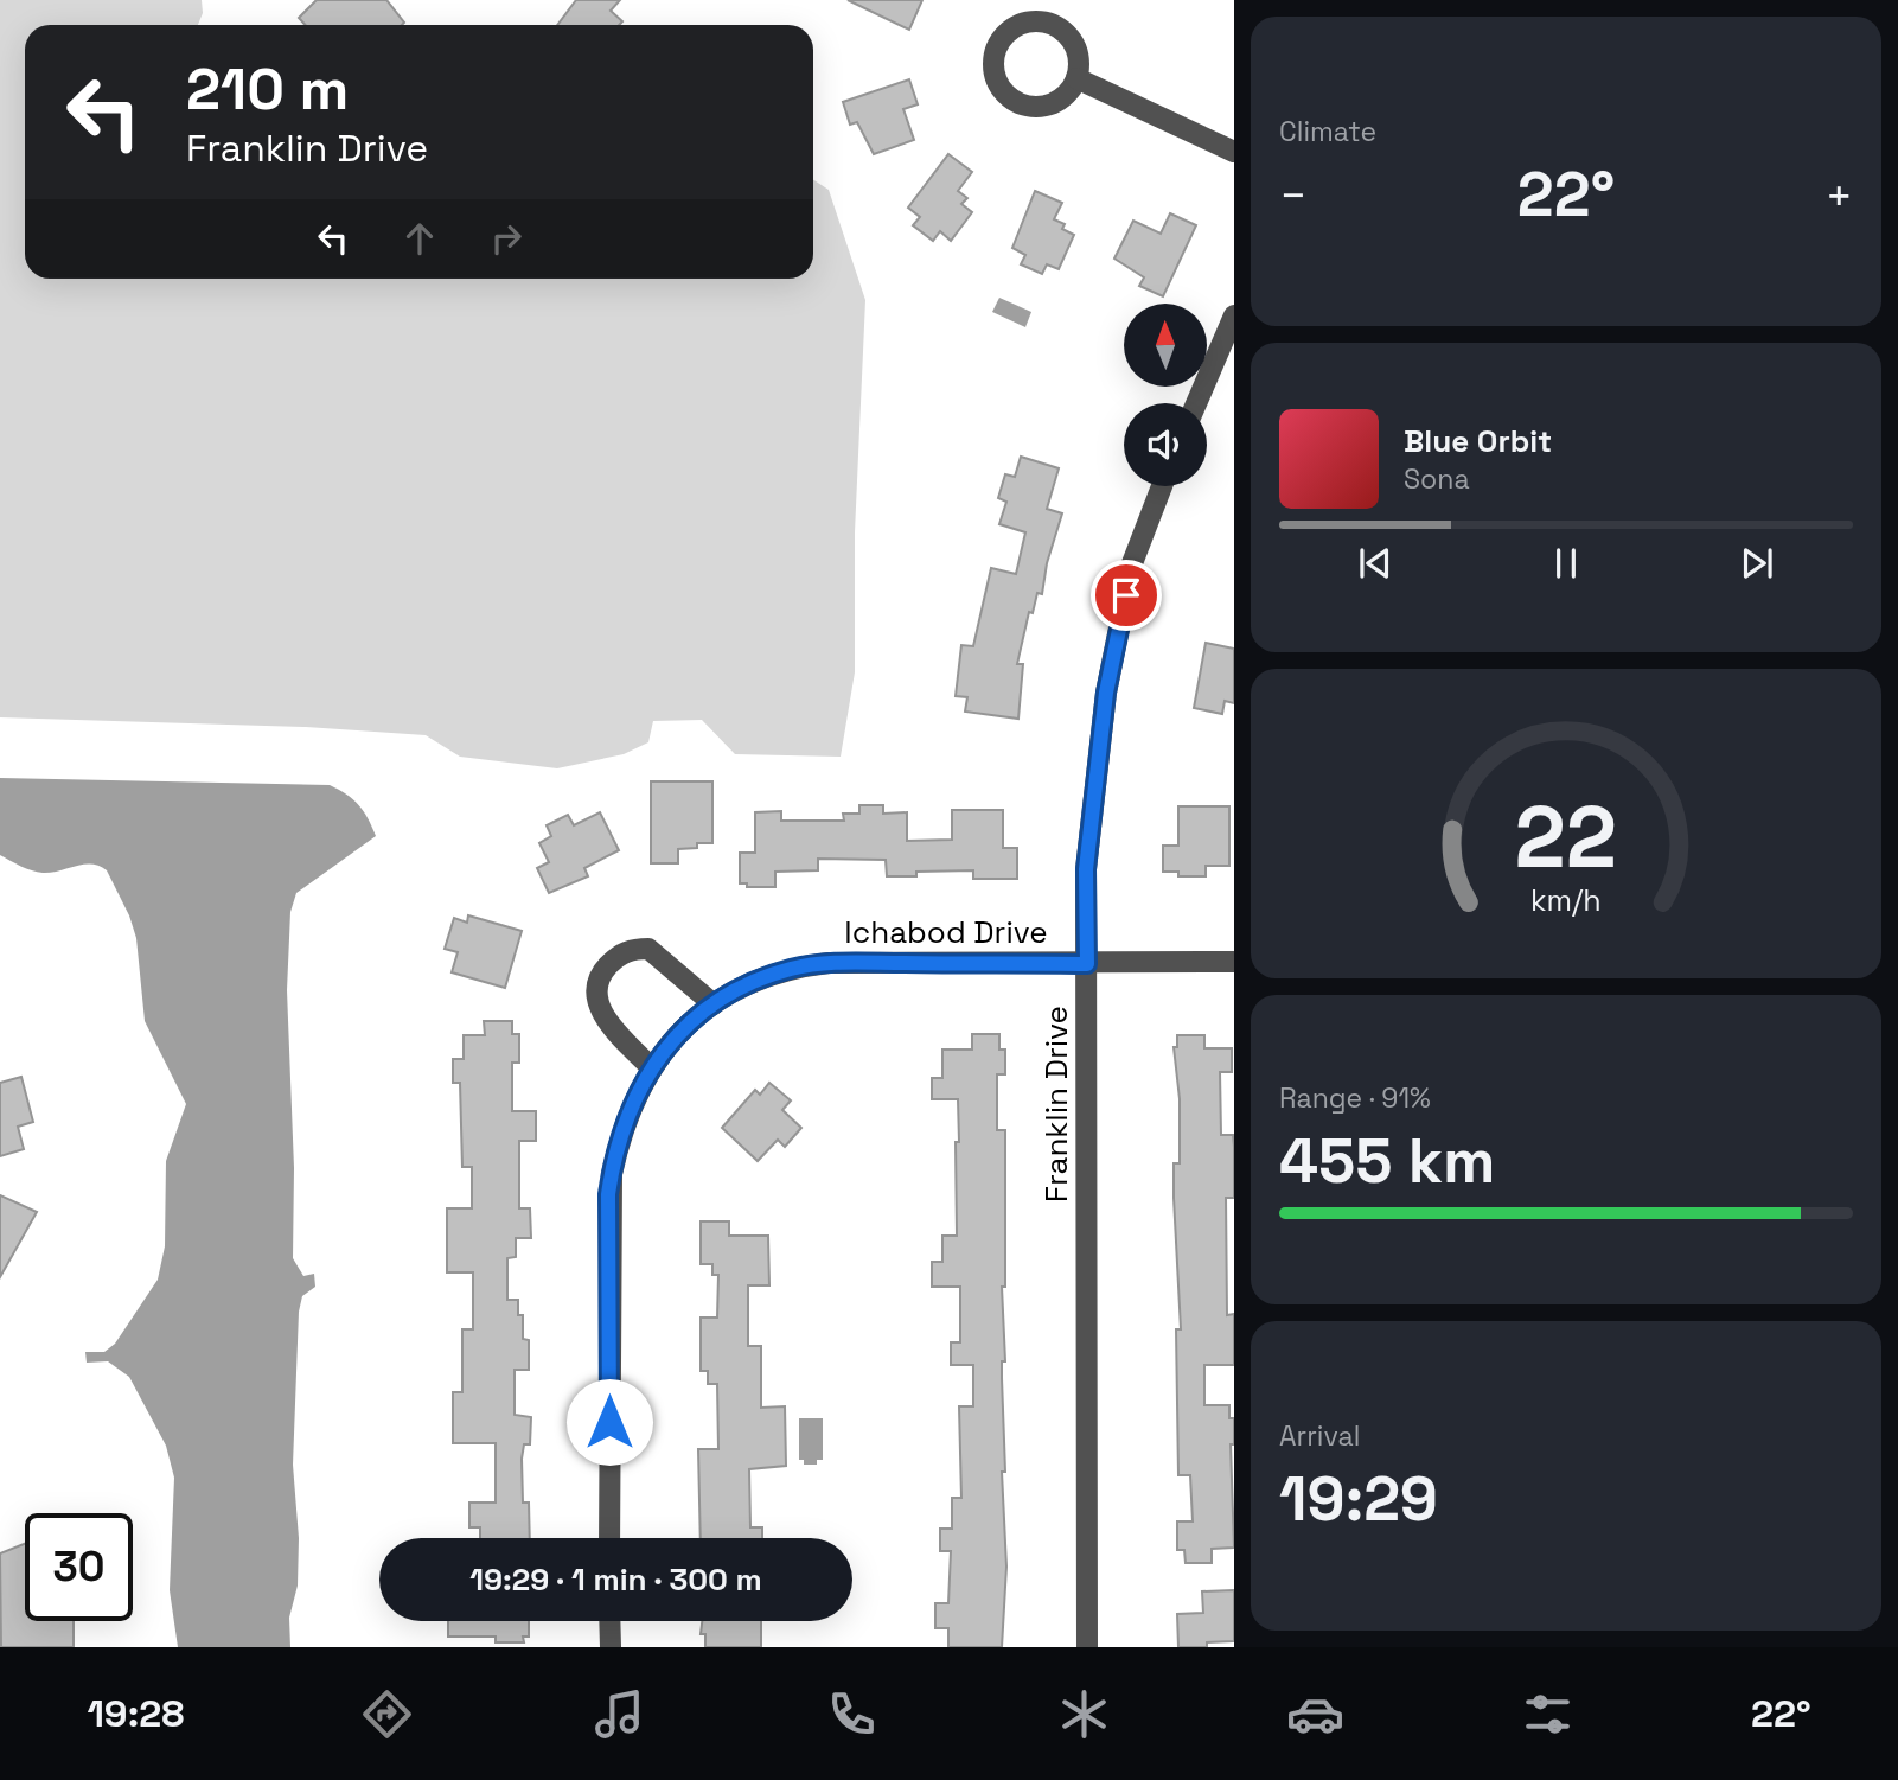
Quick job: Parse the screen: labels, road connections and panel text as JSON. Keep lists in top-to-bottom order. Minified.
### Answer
{"streets":{"street":["Ichabod Drive","Franklin Drive"]},"crossings":[["Ichabod Drive","Franklin Drive"]],"north":"top","page":{"tile":["Climate",["Range · 91%","455 km"],["Arrival","19:29"]],"turn":["210 m","Franklin Drive"],"heat":["−","22°","+"],"song":["Blue Orbit","Sona"],"limit":"30","trip":"19:29 · 1 min · 300 m","tabs":["19:28","22°"],"gauge":["22","km/h"]}}
